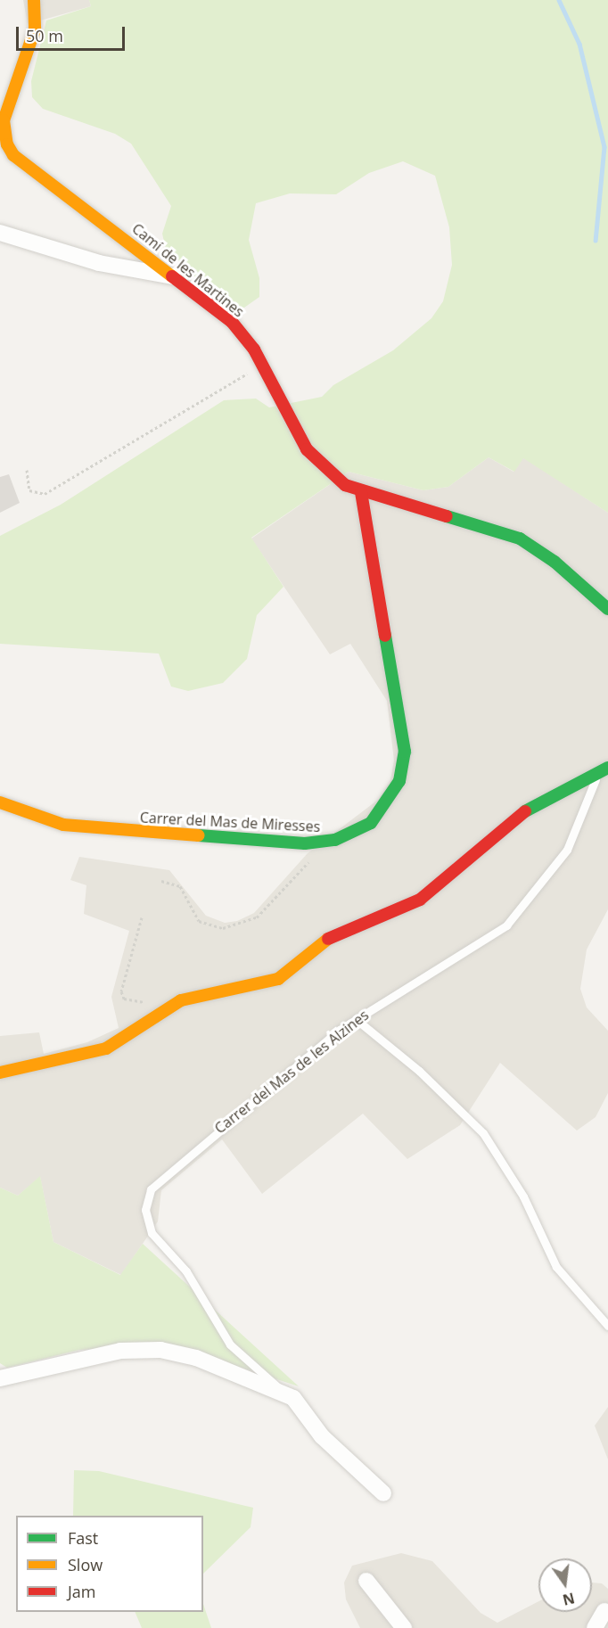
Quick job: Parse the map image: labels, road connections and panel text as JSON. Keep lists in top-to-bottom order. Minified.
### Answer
{"streets":{"street":["Camí de les Martines","Carrer del Mas de Miresses"],"lane":["Carrer del Mas de les Alzines"]},"crossings":[["Camí de les Martines","Carrer del Mas de Miresses"]],"legend":["Fast","Slow","Jam"],"scale_bar":"50 m","north":"bottom"}
